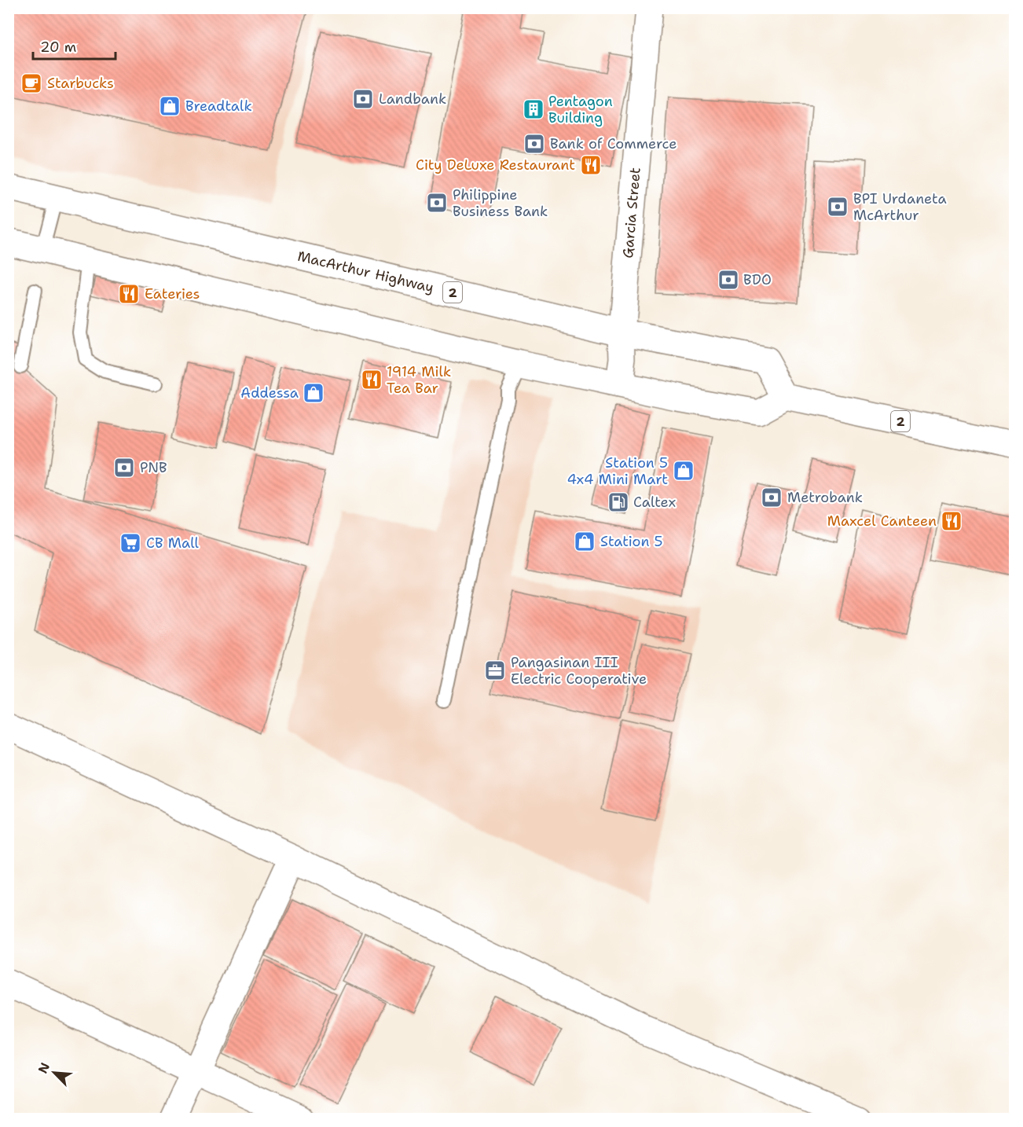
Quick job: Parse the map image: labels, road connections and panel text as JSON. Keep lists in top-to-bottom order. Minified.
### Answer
{"streets":{"street":["Garcia Street","MacArthur Highway","2"]},"crossings":[["Garcia Street","MacArthur Highway"],["MacArthur Highway","2"]],"places":{"cafe":["Starbucks"],"bank":["Landbank","Bank of Commerce","Philippine Business Bank","BPI Urdaneta McArthur","BDO","PNB","Metrobank"],"shop":["Breadtalk","Addessa","Station 5 4x4 Mini Mart","Station 5"],"building":["Pentagon Building"],"restaurant":["City DeLuxe Restaurant","Eateries","1914 Milk Tea Bar","Maxcel Canteen"],"fuel station":["Caltex"],"supermarket":["CB Mall"],"office":["Pangasinan III Electric Cooperative"]},"scale_bar":"20 m","north":"top left"}
